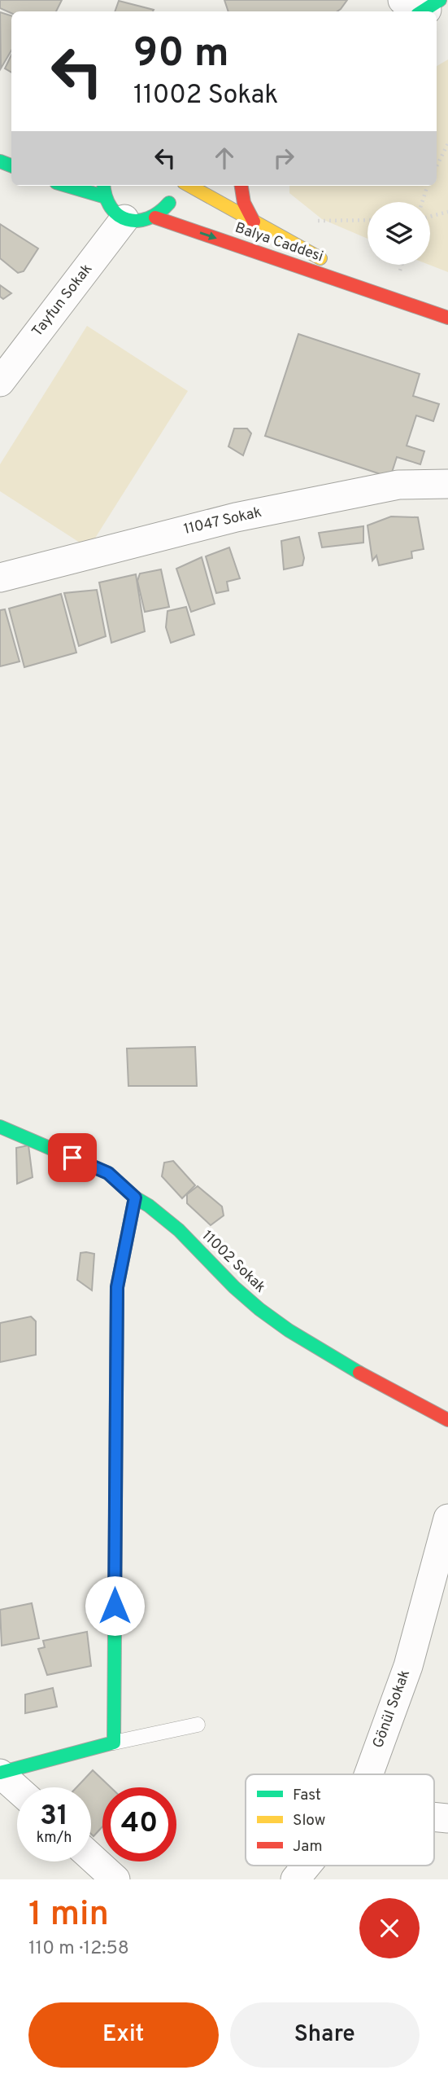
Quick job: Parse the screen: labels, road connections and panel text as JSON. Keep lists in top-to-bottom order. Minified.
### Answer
{"streets":{"street":["Balya Caddesi","Tayfun Sokak","11047 Sokak","11002 Sokak","Gönül Sokak"]},"crossings":[["Balya Caddesi","Tayfun Sokak"]],"legend":["Fast","Slow","Jam"],"page":{"turn":["90 m","11002 Sokak"],"speed":"31 km/h","limit":"40","heading":["1 min","110 m · 12:58"],"buttons":["Exit","Share"]}}
